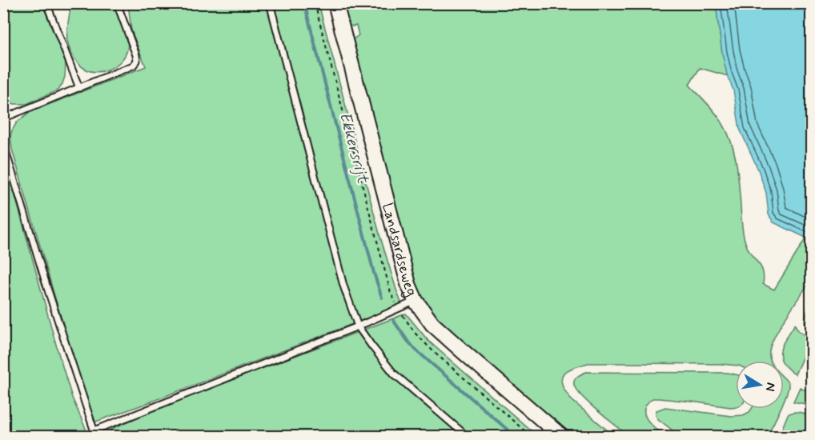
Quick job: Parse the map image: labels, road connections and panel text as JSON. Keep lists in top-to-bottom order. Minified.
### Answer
{"streets":{"street":["Landsardseweg"]},"water":["Ekkersrijt"],"north":"right"}
